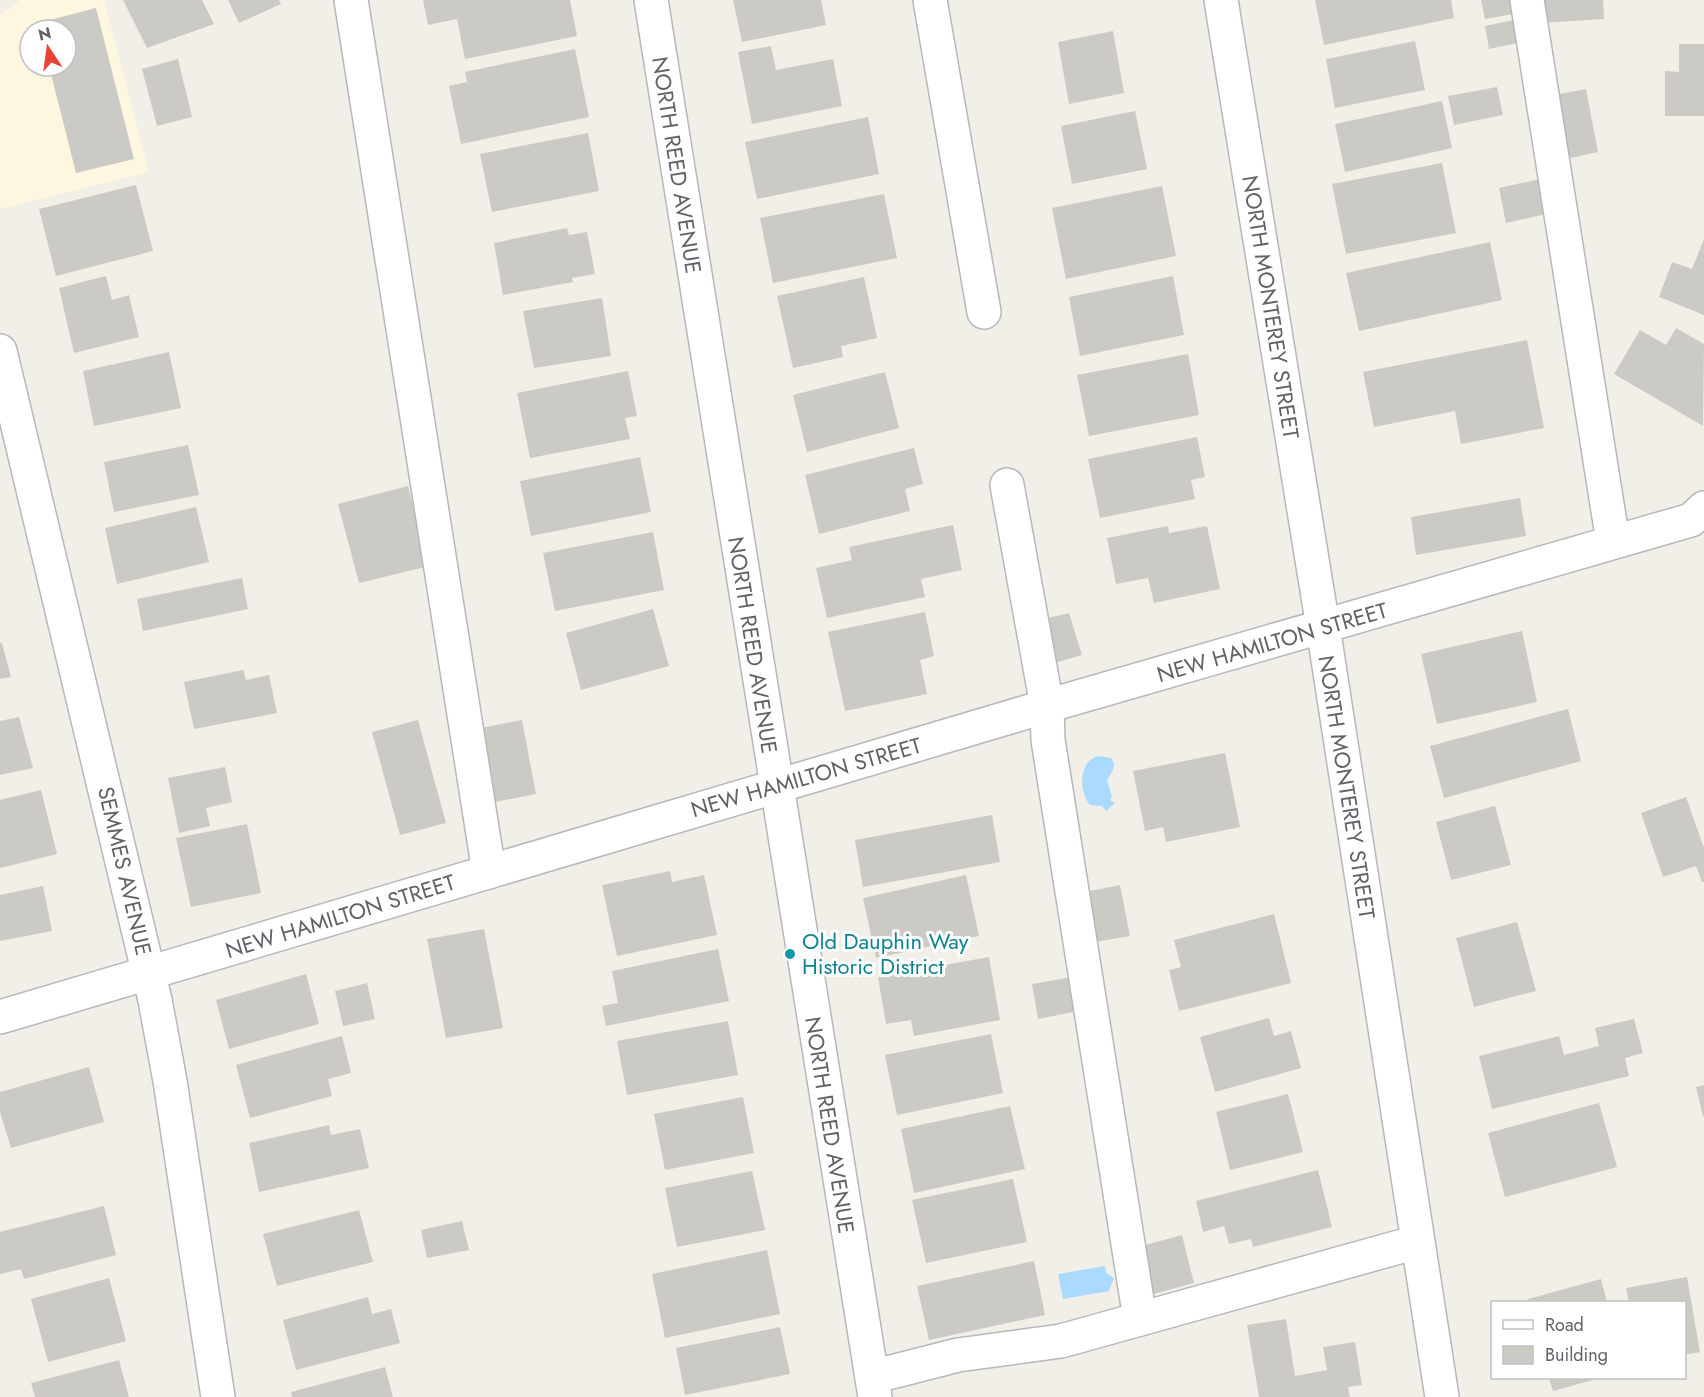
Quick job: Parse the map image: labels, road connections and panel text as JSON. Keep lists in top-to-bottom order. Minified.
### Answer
{"streets":{"street":["NORTH REED AVENUE","NORTH MONTEREY STREET","NEW HAMILTON STREET","SEMMES AVENUE"]},"crossings":[["NORTH REED AVENUE","NEW HAMILTON STREET"],["NORTH MONTEREY STREET","NEW HAMILTON STREET"],["NEW HAMILTON STREET","SEMMES AVENUE"]],"places":["Old Dauphin Way Historic District"],"legend":["Road","Building"],"north":"top"}
